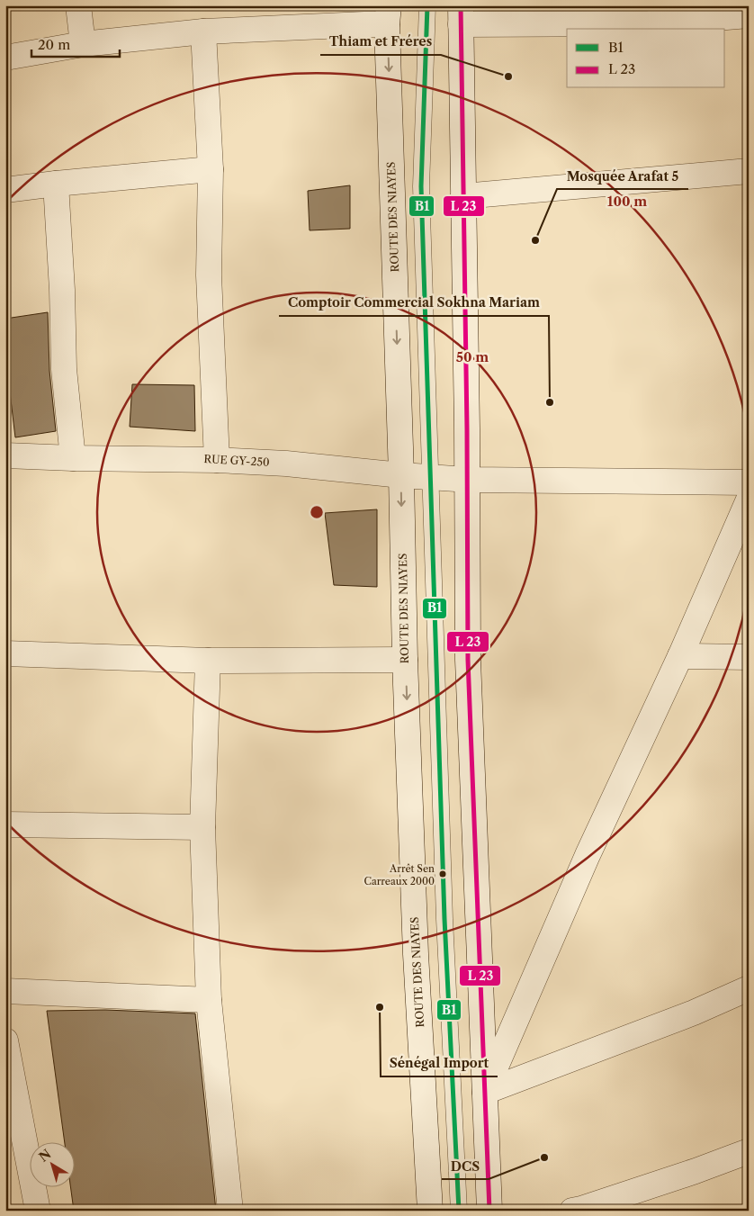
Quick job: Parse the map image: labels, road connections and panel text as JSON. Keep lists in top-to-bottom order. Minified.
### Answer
{"streets":{"street":["ROUTE DES NIAYES","RUE GY-250"]},"crossings":[["ROUTE DES NIAYES","RUE GY-250"]],"places":["Thiam et Fréres","Mosquée Arafat 5","Comptoir Commercial Sokhna Mariam","Arrêt Sen Carreaux 2000","Sénégal Import","DCS"],"lines":["transit line B1"],"legend":["B1","L 23"],"scale_bar":"20 m","north":"top left","rings":["100 m","50 m"]}
